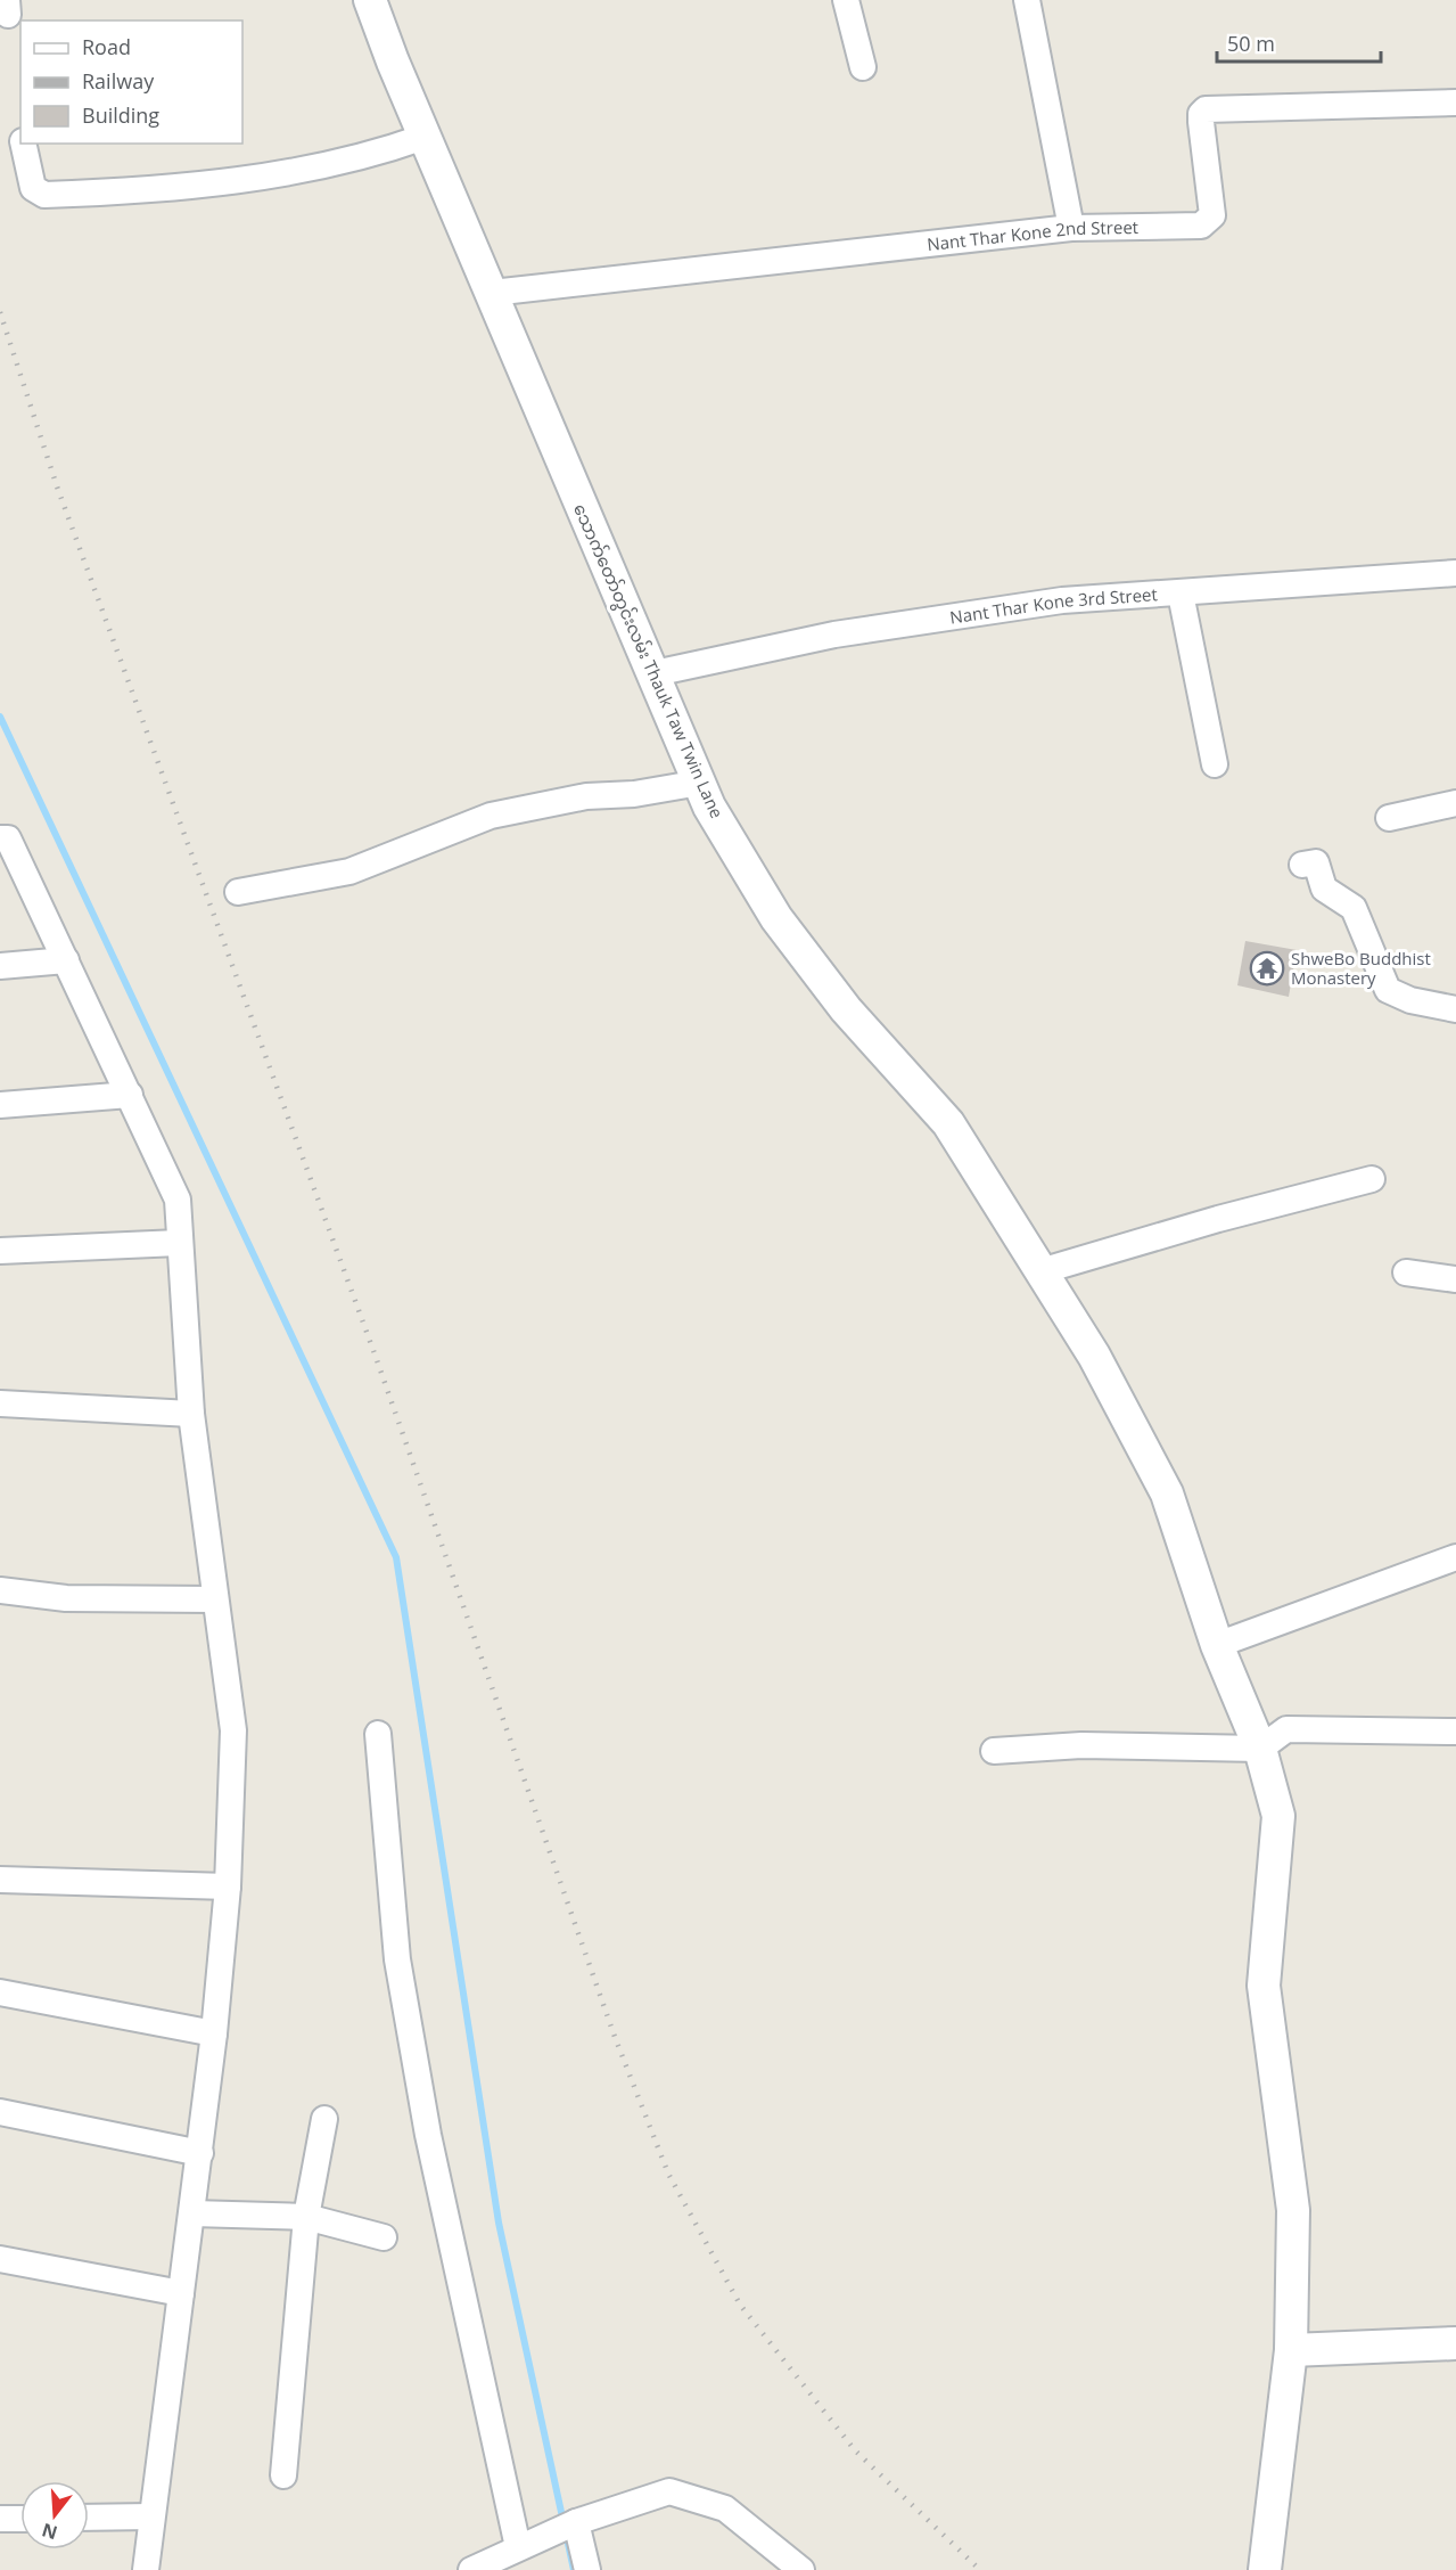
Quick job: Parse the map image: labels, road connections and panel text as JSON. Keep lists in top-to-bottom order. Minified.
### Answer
{"streets":{"street":["Nant Thar Kone 2nd Street","Nant Thar Kone 3rd Street","သောက်တော်တွင်းလမ်း Thauk Taw Twin Lane"]},"crossings":[["Nant Thar Kone 2nd Street","သောက်တော်တွင်းလမ်း Thauk Taw Twin Lane"],["Nant Thar Kone 3rd Street","သောက်တော်တွင်းလမ်း Thauk Taw Twin Lane"]],"places":{"temple":["ShweBo Buddhist Monastery"]},"legend":["Road","Railway","Building"],"scale_bar":"50 m","north":"bottom"}
